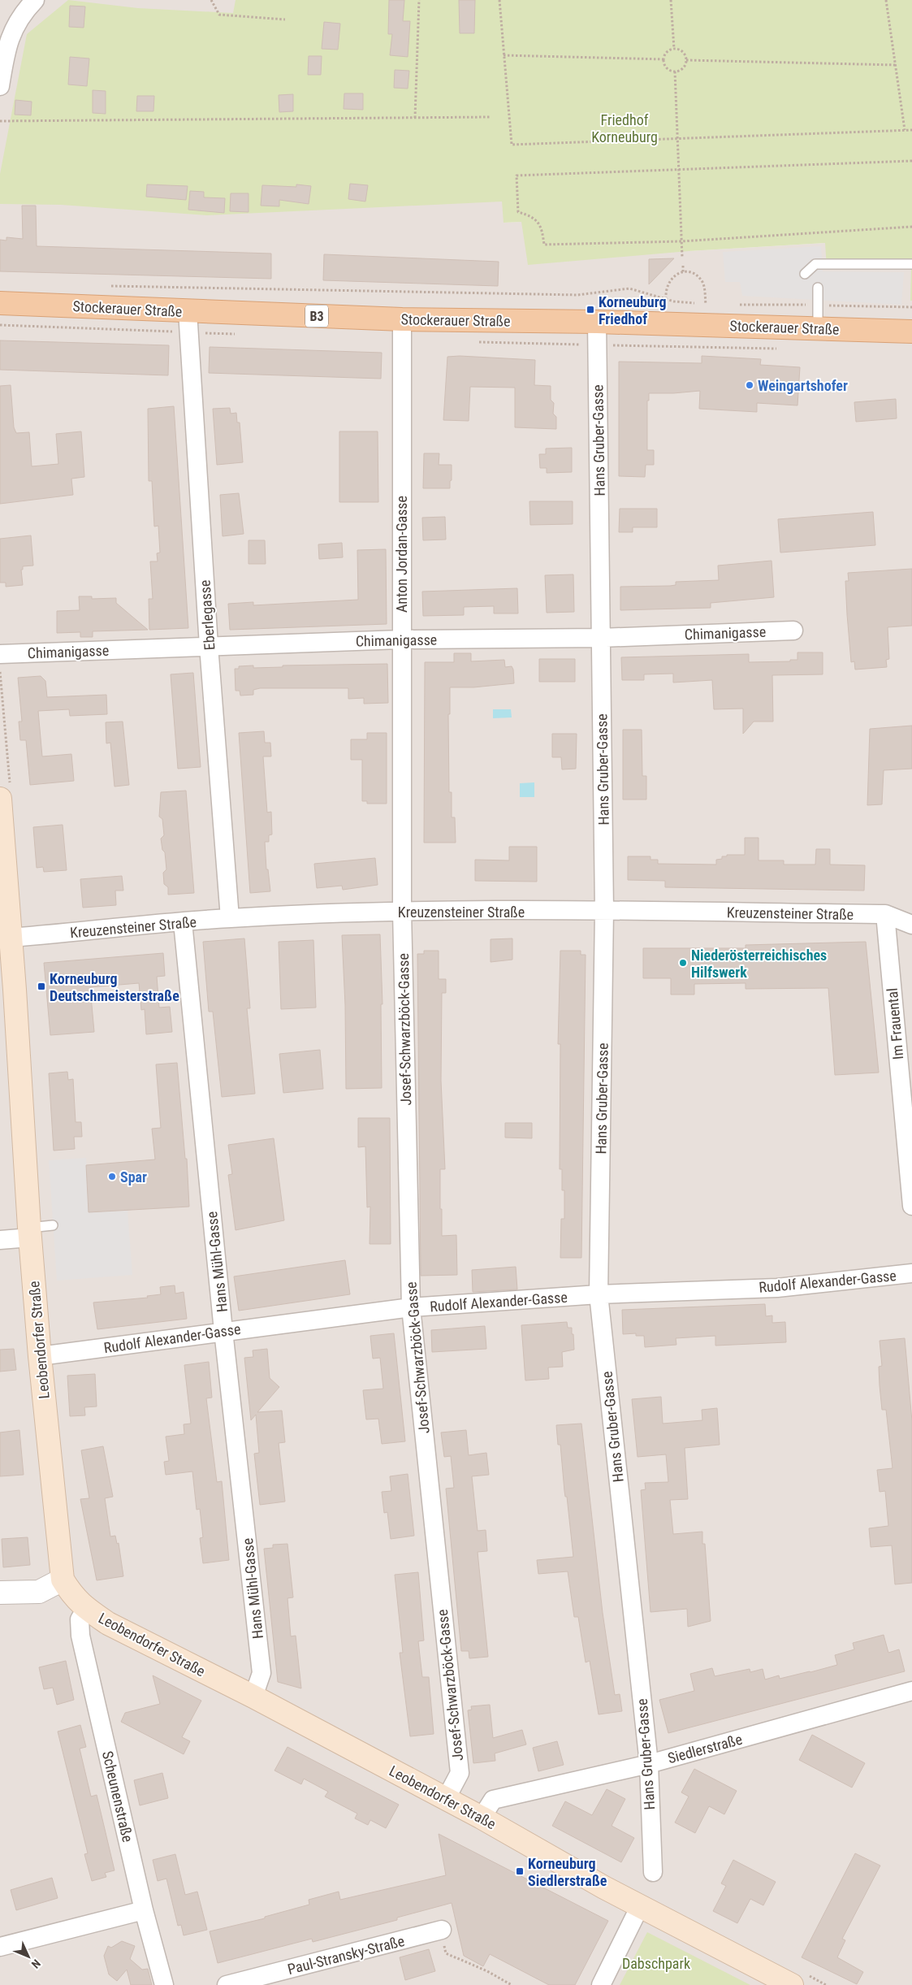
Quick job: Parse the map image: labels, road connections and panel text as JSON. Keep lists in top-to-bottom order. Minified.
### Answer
{"streets":{"main road":["Stockerauer Straße","B3","Leobendorfer Straße"],"street":["Hans Gruber-Gasse","Anton Jordan-Gasse","Eberlegasse","Chimanigasse","Kreuzensteiner Straße","Im Frauental","Josef-Schwarzböck-Gasse","Hans Mühl-Gasse","Rudolf Alexander-Gasse","Siedlerstraße","Scheunenstraße","Paul-Stransky-Straße"]},"crossings":[["Stockerauer Straße","Hans Gruber-Gasse"],["Stockerauer Straße","Anton Jordan-Gasse"],["Stockerauer Straße","Eberlegasse"],["Hans Gruber-Gasse","Chimanigasse"],["Hans Gruber-Gasse","Kreuzensteiner Straße"],["Hans Gruber-Gasse","Rudolf Alexander-Gasse"],["Hans Gruber-Gasse","Siedlerstraße"],["Anton Jordan-Gasse","Chimanigasse"],["Anton Jordan-Gasse","Kreuzensteiner Straße"],["Anton Jordan-Gasse","Josef-Schwarzböck-Gasse"],["Eberlegasse","Chimanigasse"],["Eberlegasse","Kreuzensteiner Straße"],["Kreuzensteiner Straße","Im Frauental"],["Kreuzensteiner Straße","Josef-Schwarzböck-Gasse"],["Kreuzensteiner Straße","Hans Mühl-Gasse"],["Kreuzensteiner Straße","Leobendorfer Straße"],["Josef-Schwarzböck-Gasse","Rudolf Alexander-Gasse"],["Josef-Schwarzböck-Gasse","Leobendorfer Straße"],["Hans Mühl-Gasse","Rudolf Alexander-Gasse"],["Hans Mühl-Gasse","Leobendorfer Straße"],["Rudolf Alexander-Gasse","Leobendorfer Straße"],["Leobendorfer Straße","Siedlerstraße"],["Leobendorfer Straße","Scheunenstraße"]],"parks":["Friedhof Korneuburg","Dabschpark"],"places":{"transit":["Korneuburg Friedhof","Korneuburg Deutschmeisterstraße","Korneuburg Siedlerstraße"],"other":["Weingartshofer","Niederösterreichisches Hilfswerk","Spar"]},"north":"bottom right"}
